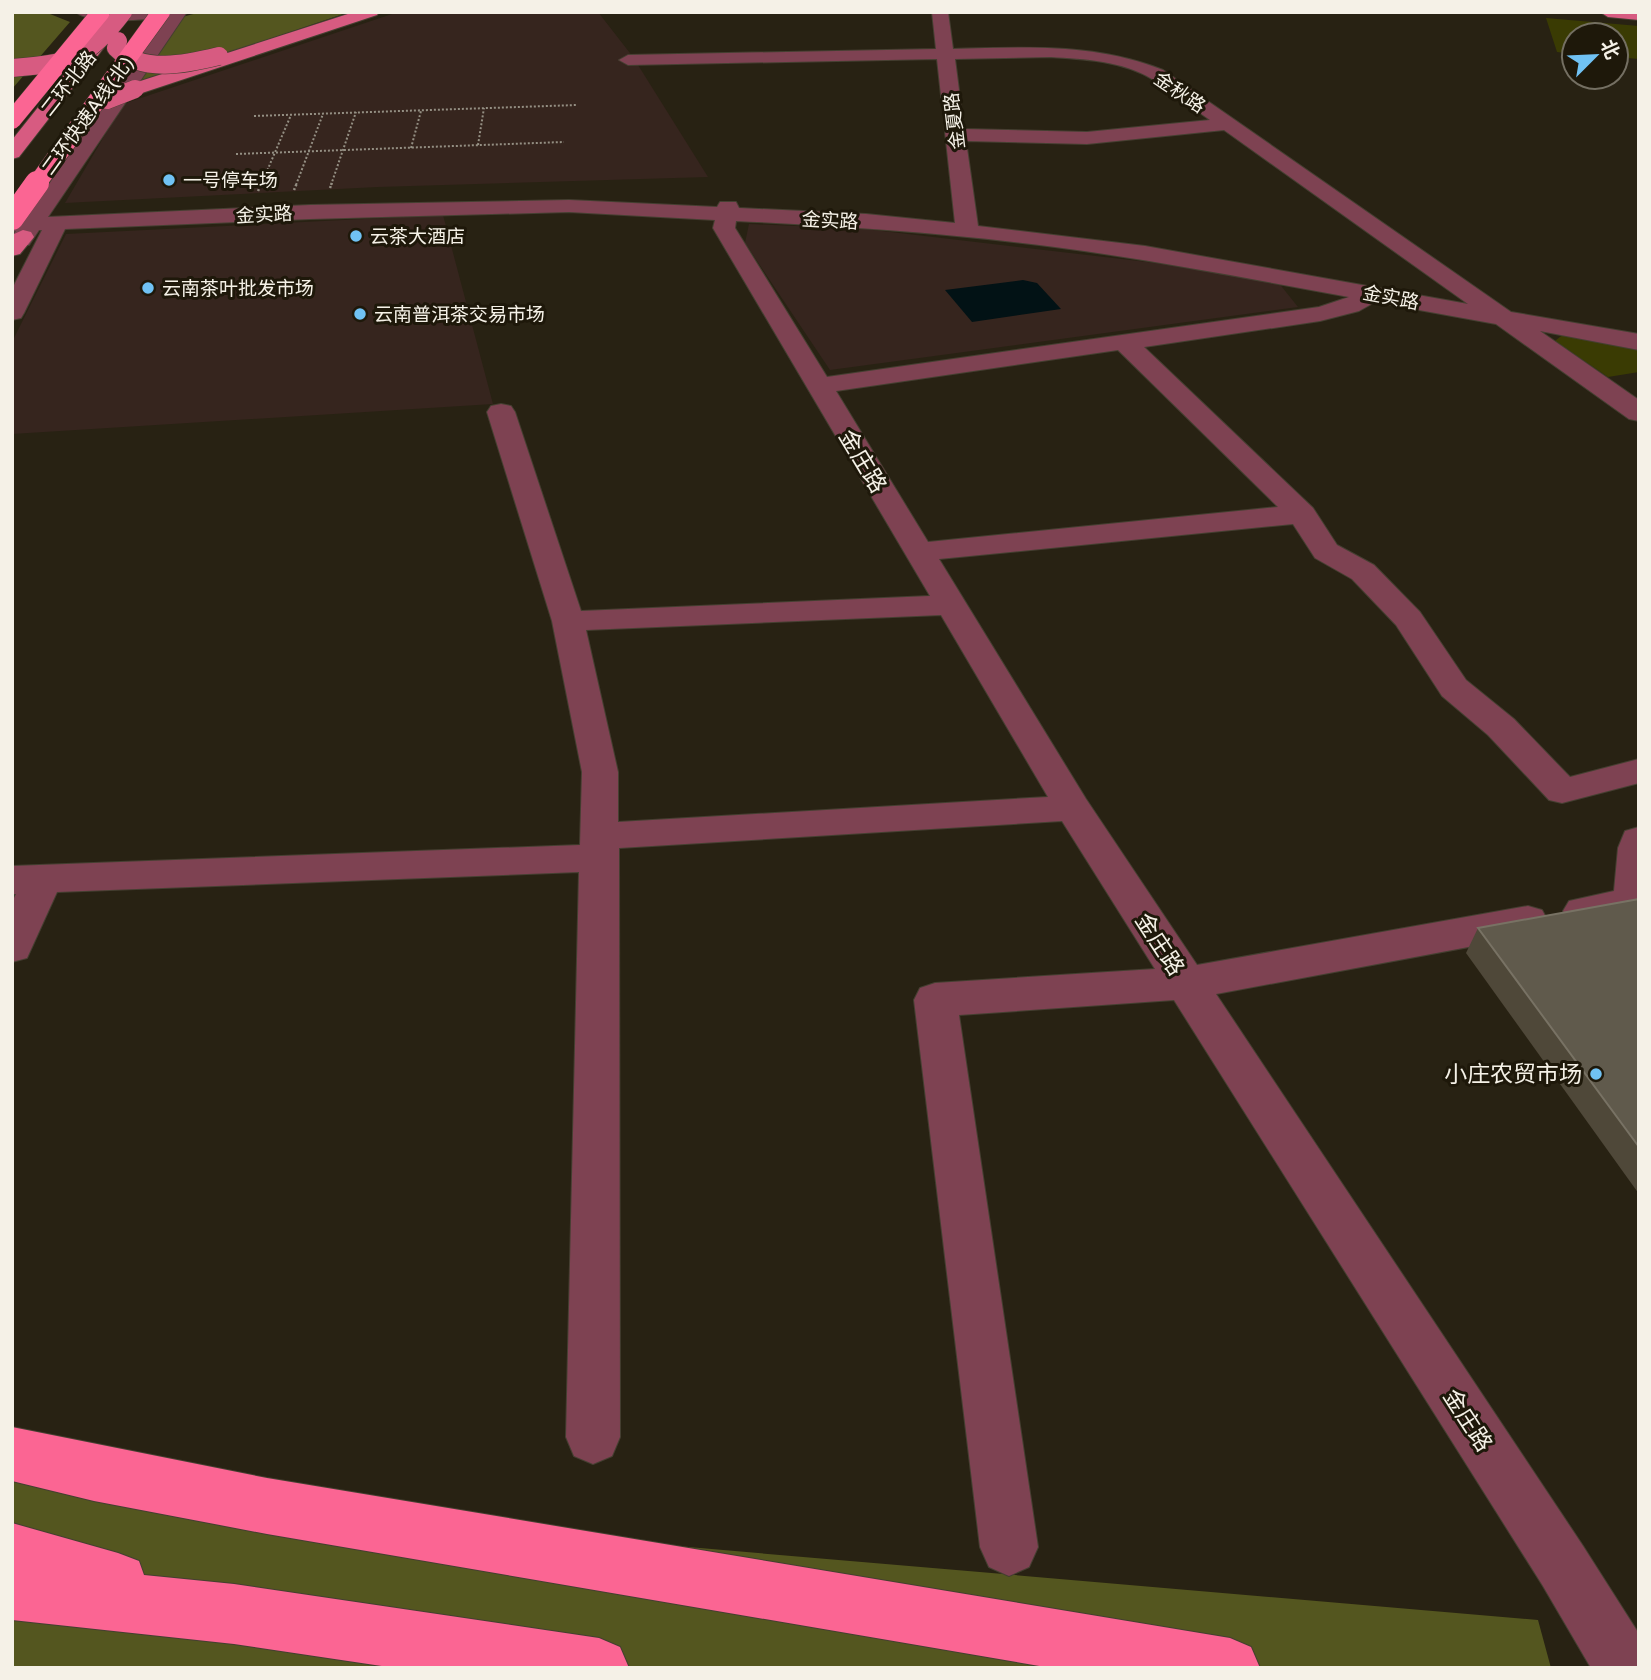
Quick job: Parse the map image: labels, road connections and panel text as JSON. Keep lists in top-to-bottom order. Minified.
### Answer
{"streets":{"highway":["二环快速A线(北)"],"main road":["二环北路"],"street":["金秋路","金夏路","金实路","金庄路"]},"crossings":[["金秋路","金夏路"],["金秋路","金实路"],["二环快速A线(北)","金实路"],["金夏路","金实路"],["金实路","金庄路"]],"places":["一号停车场","云茶大酒店","云南茶叶批发市场","云南普洱茶交易市场","小庄农贸市场"],"north":"top right"}
